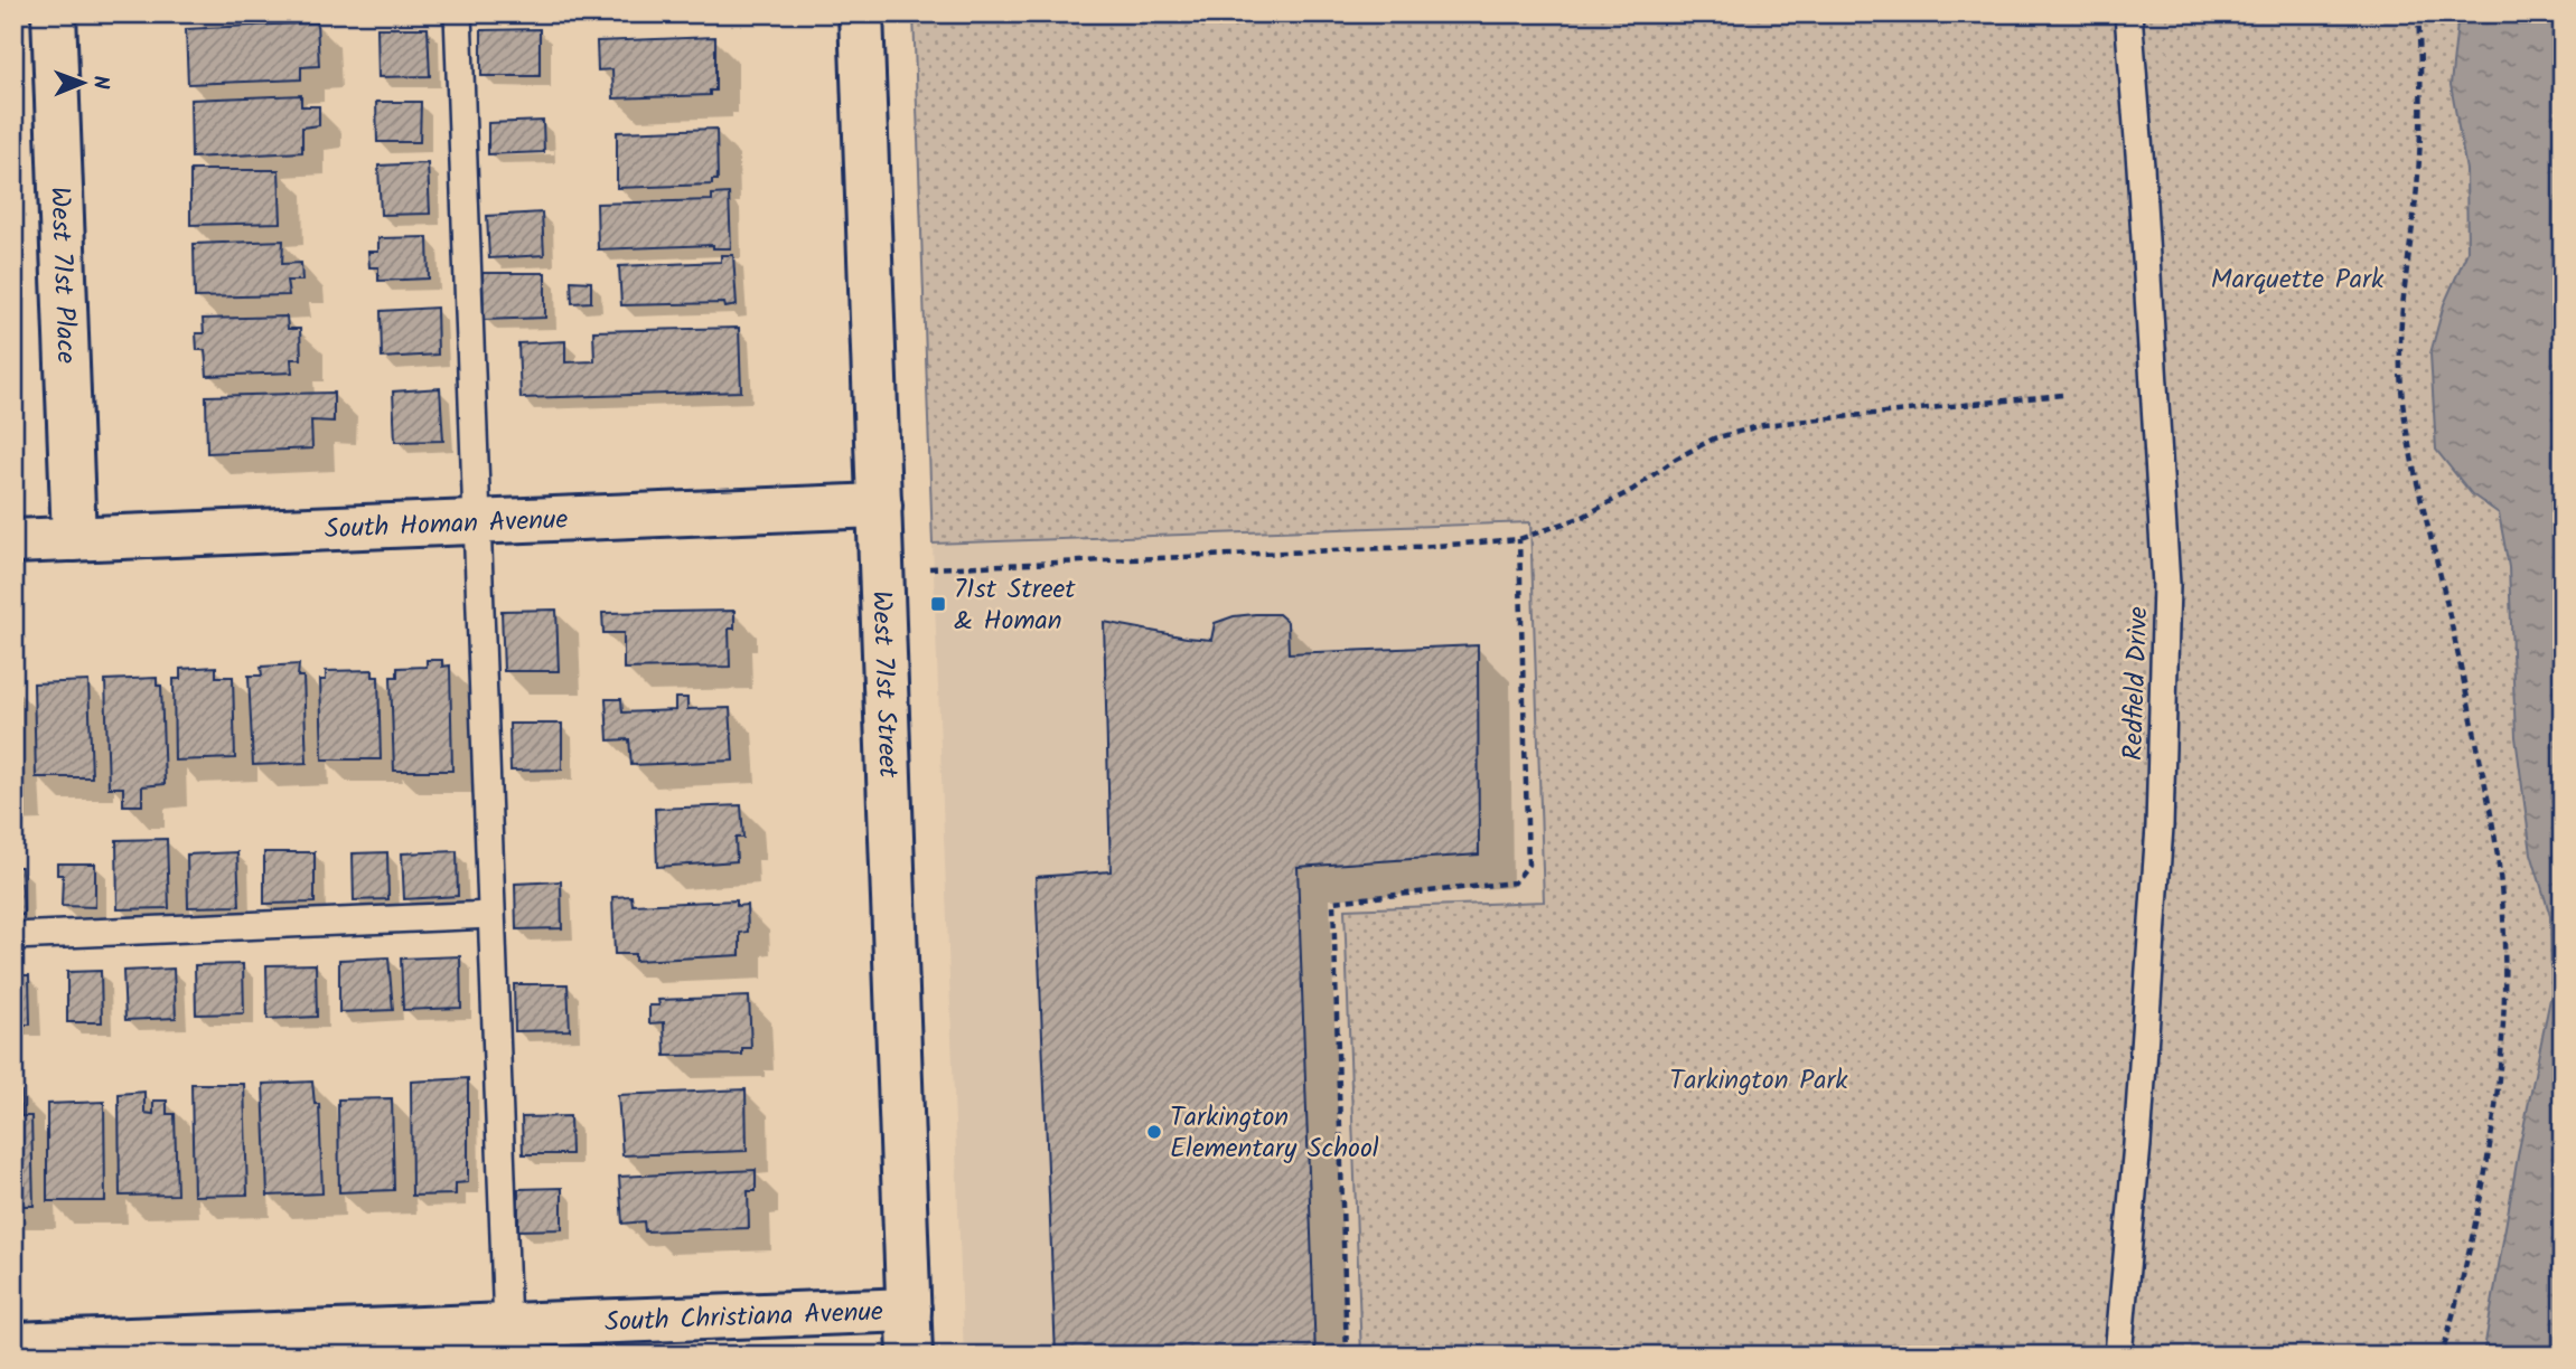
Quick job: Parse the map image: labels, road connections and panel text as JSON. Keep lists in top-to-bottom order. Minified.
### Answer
{"streets":{"street":["West 71st Place","South Homan Avenue","West 71st Street","South Christiana Avenue"],"lane":["Redfield Drive"]},"crossings":[["West 71st Place","South Homan Avenue"],["South Homan Avenue","West 71st Street"],["West 71st Street","South Christiana Avenue"]],"parks":["Marquette Park","Tarkington Park"],"places":{"transit":["71st Street & Homan"],"other":["Tarkington Elementary School"]},"north":"right"}
